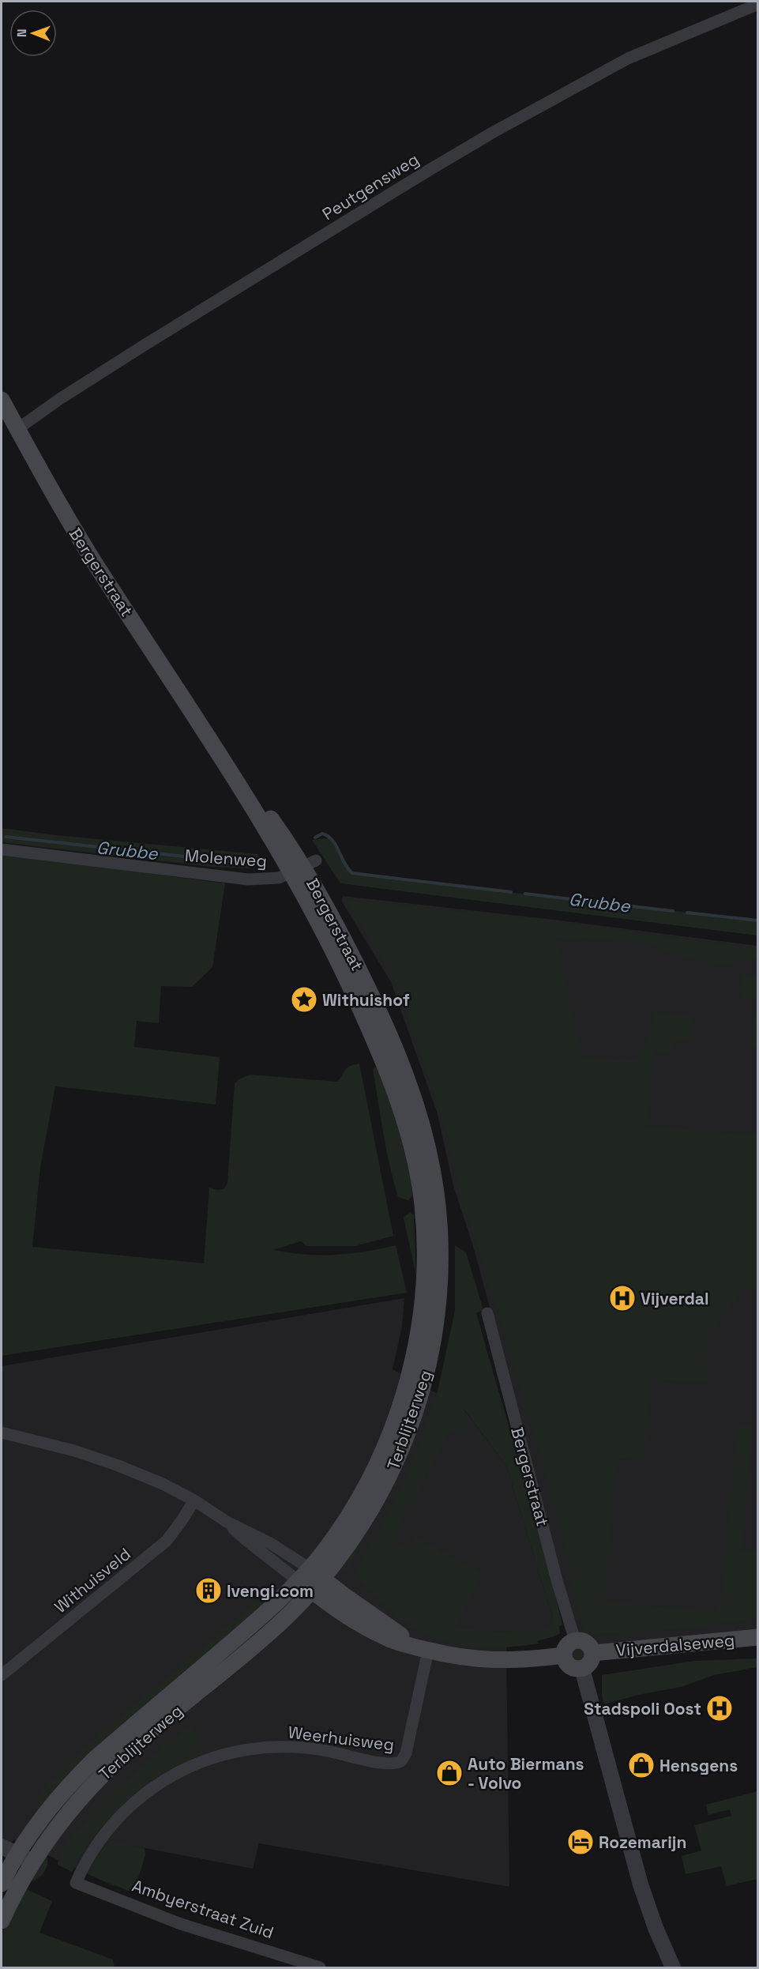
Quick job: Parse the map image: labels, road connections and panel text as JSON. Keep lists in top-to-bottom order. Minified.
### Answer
{"streets":{"main road":["Bergerstraat","Terblijterweg","Vijverdalseweg"],"street":["Peutgensweg","Molenweg","Withuisveld","Weerhuisweg","Ambyerstraat Zuid"]},"crossings":[["Peutgensweg","Bergerstraat"],["Bergerstraat","Molenweg"],["Bergerstraat","Terblijterweg"],["Bergerstraat","Vijverdalseweg"],["Weerhuisweg","Ambyerstraat Zuid"]],"water":["Grubbe"],"places":{"place":["Withuishof"],"hospital":["Vijverdal","Stadspoli Oost"],"building":["Ivengi.com"],"shop":["Hensgens","Auto Biermans - Volvo"],"hotel":["Rozemarijn"]},"north":"left"}
